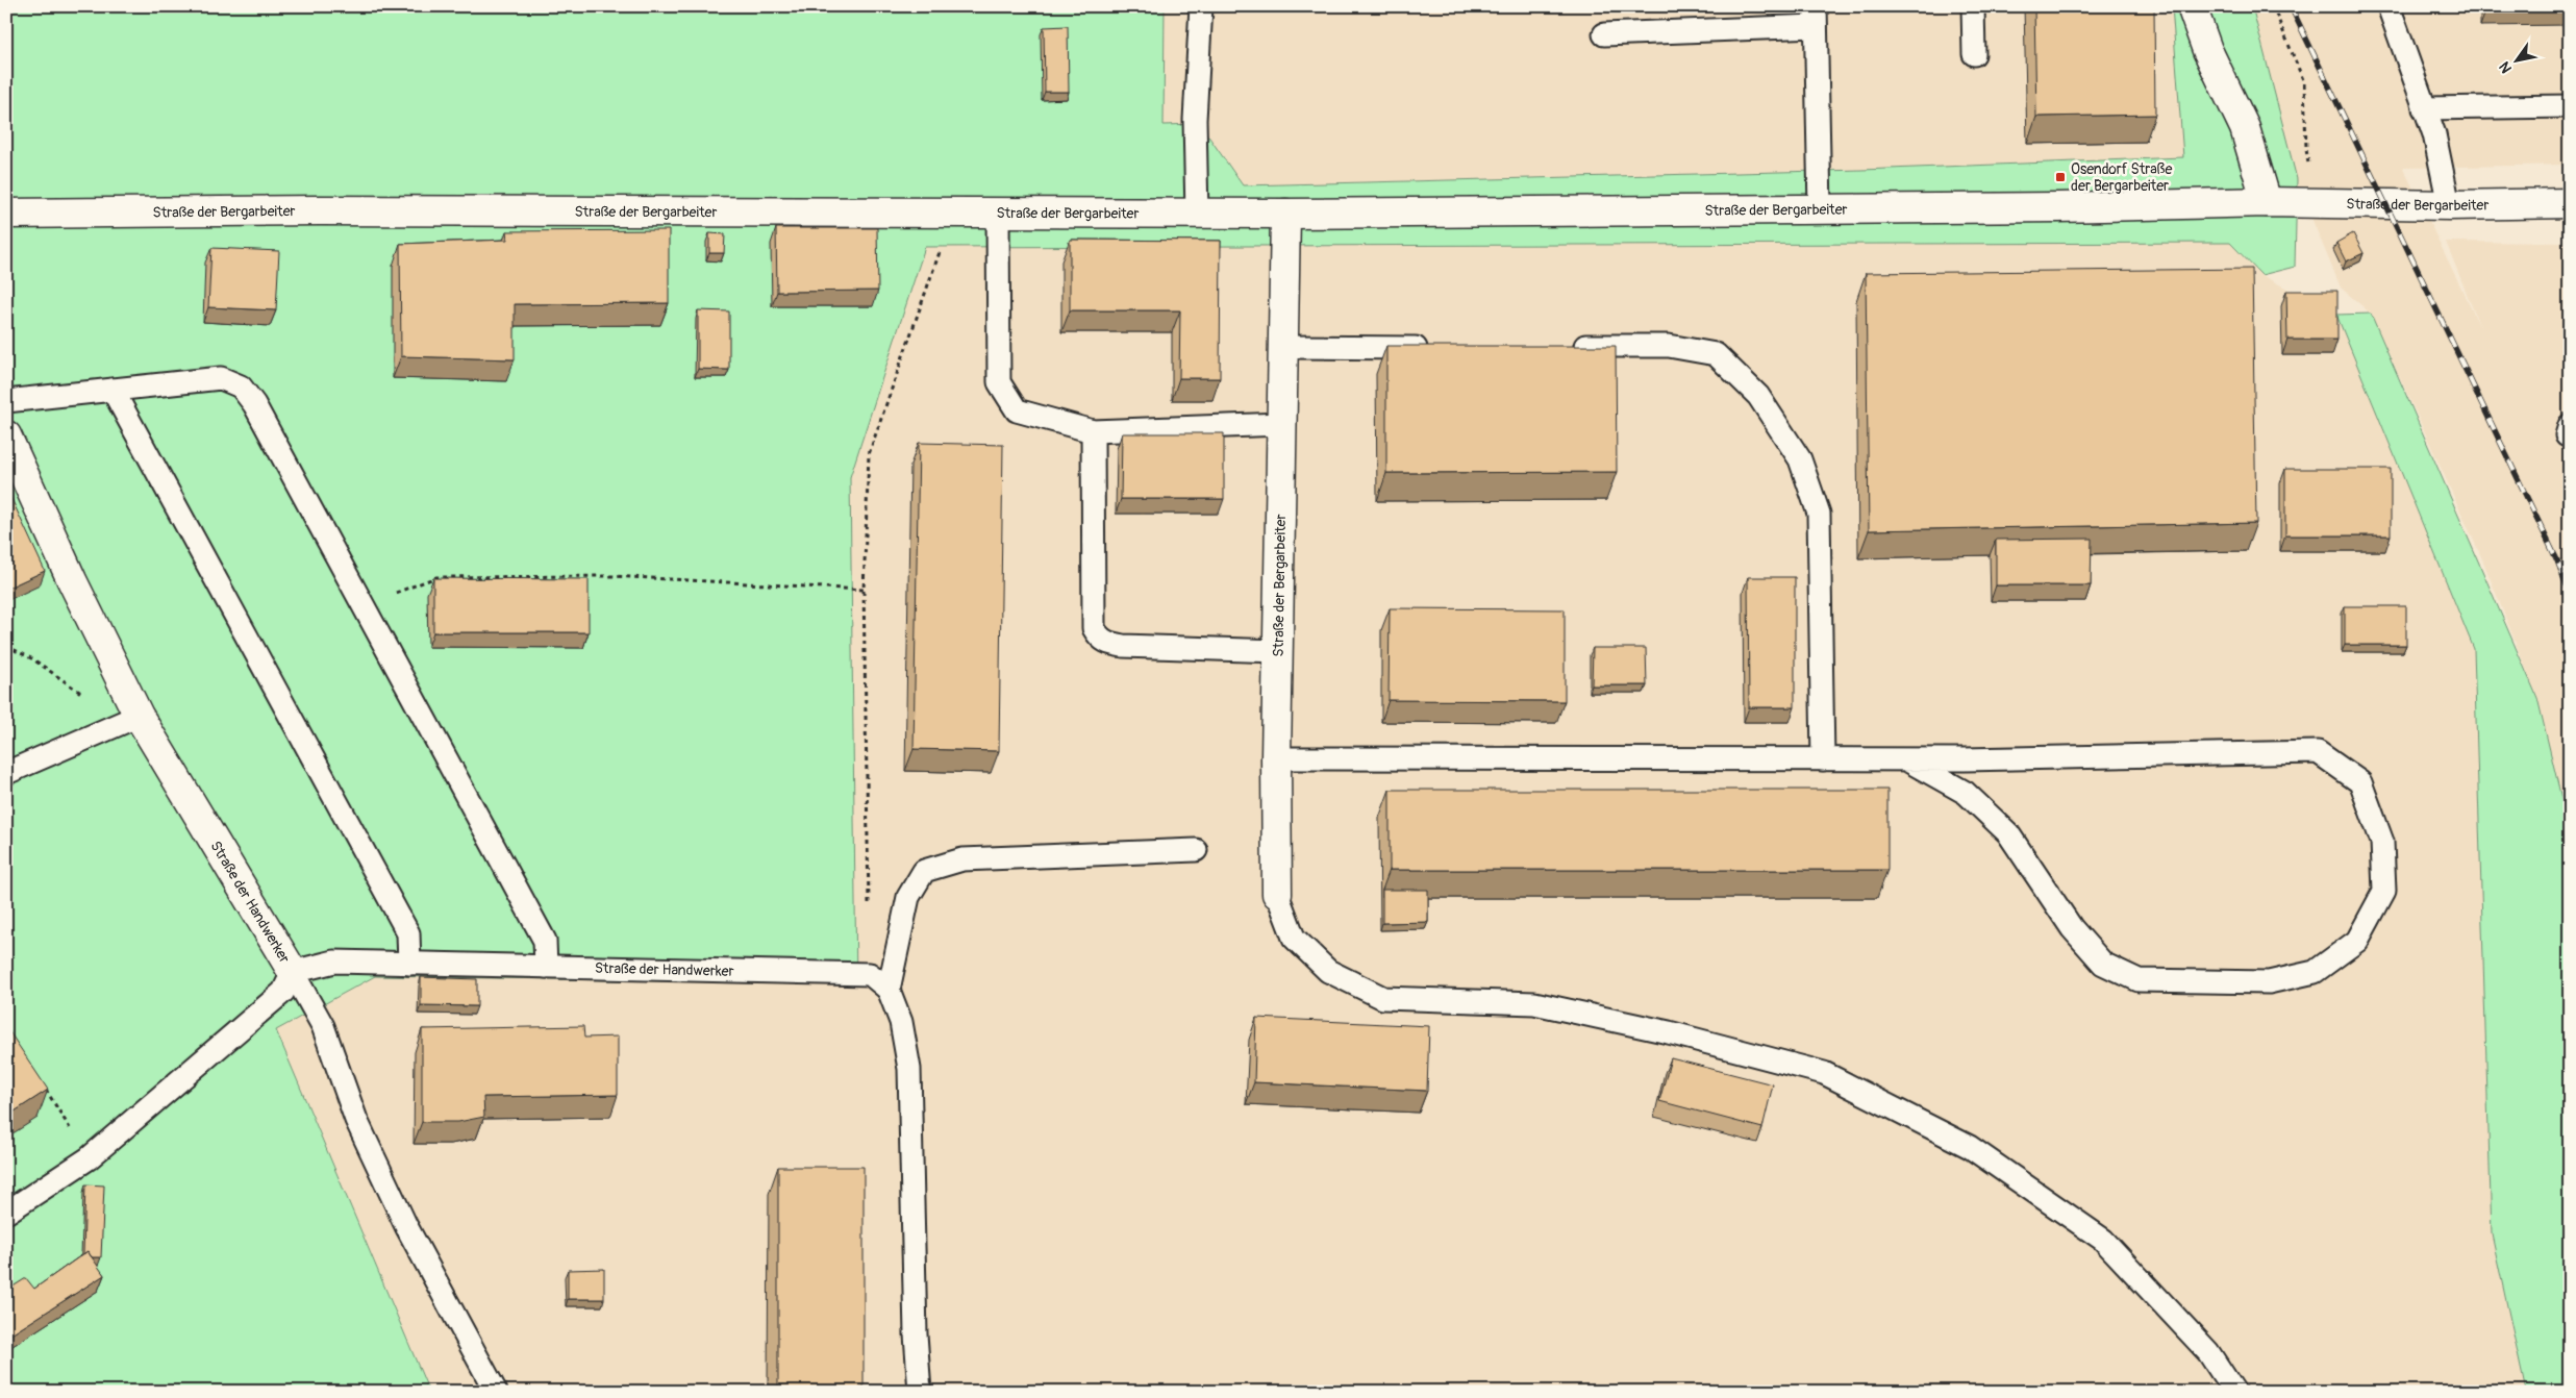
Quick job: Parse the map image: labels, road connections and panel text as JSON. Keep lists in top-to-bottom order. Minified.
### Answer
{"streets":{"street":["Straße der Bergarbeiter","Straße der Handwerker"]},"places":{"transit":["Osendorf Straße der Bergarbeiter"]},"north":"bottom left"}
